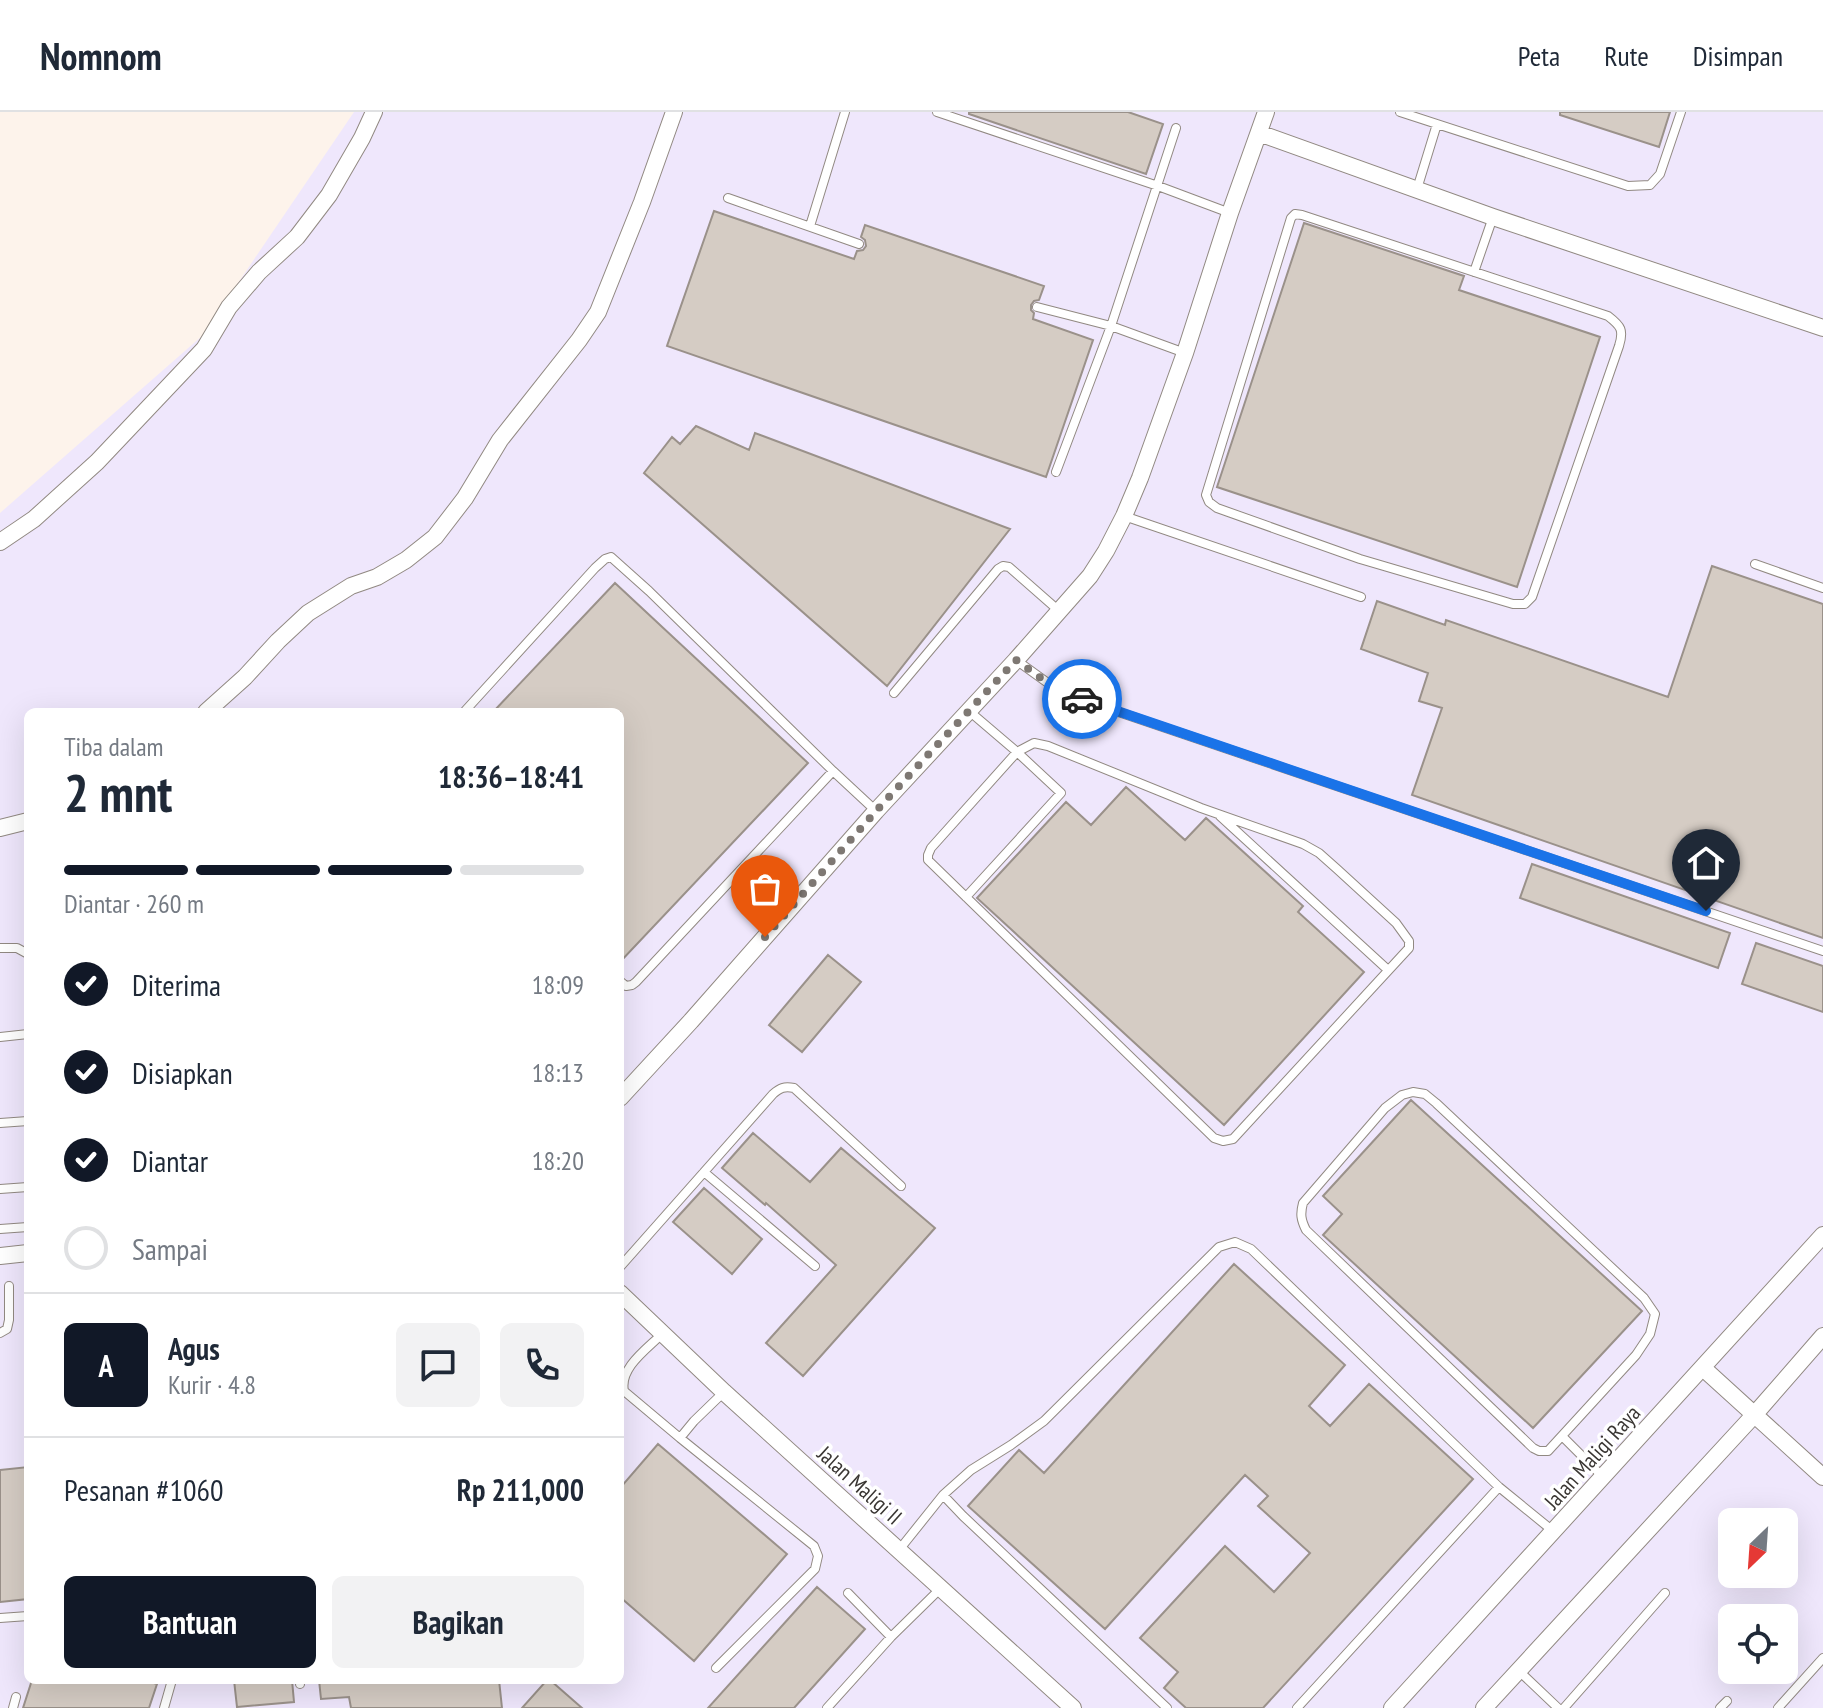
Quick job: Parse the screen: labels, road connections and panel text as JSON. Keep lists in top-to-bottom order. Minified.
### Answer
{"streets":{"street":["Jalan Maligi Raya","Jalan Maligi II"]},"north":"bottom left","page":{"header":"Nomnom","nav":["Peta","Rute","Disimpan"],"heading":["2 mnt","Tiba dalam","18:36–18:41"],"panel":["Agus","Kurir · 4.8","Pesanan #1060","Rp 211,000"],"bar":"Diantar · 260 m","list":[["Diterima","18:09"],["Disiapkan","18:13"],["Diantar","18:20"],"Sampai"],"round":"A","buttons":["Bantuan","Bagikan"]}}
